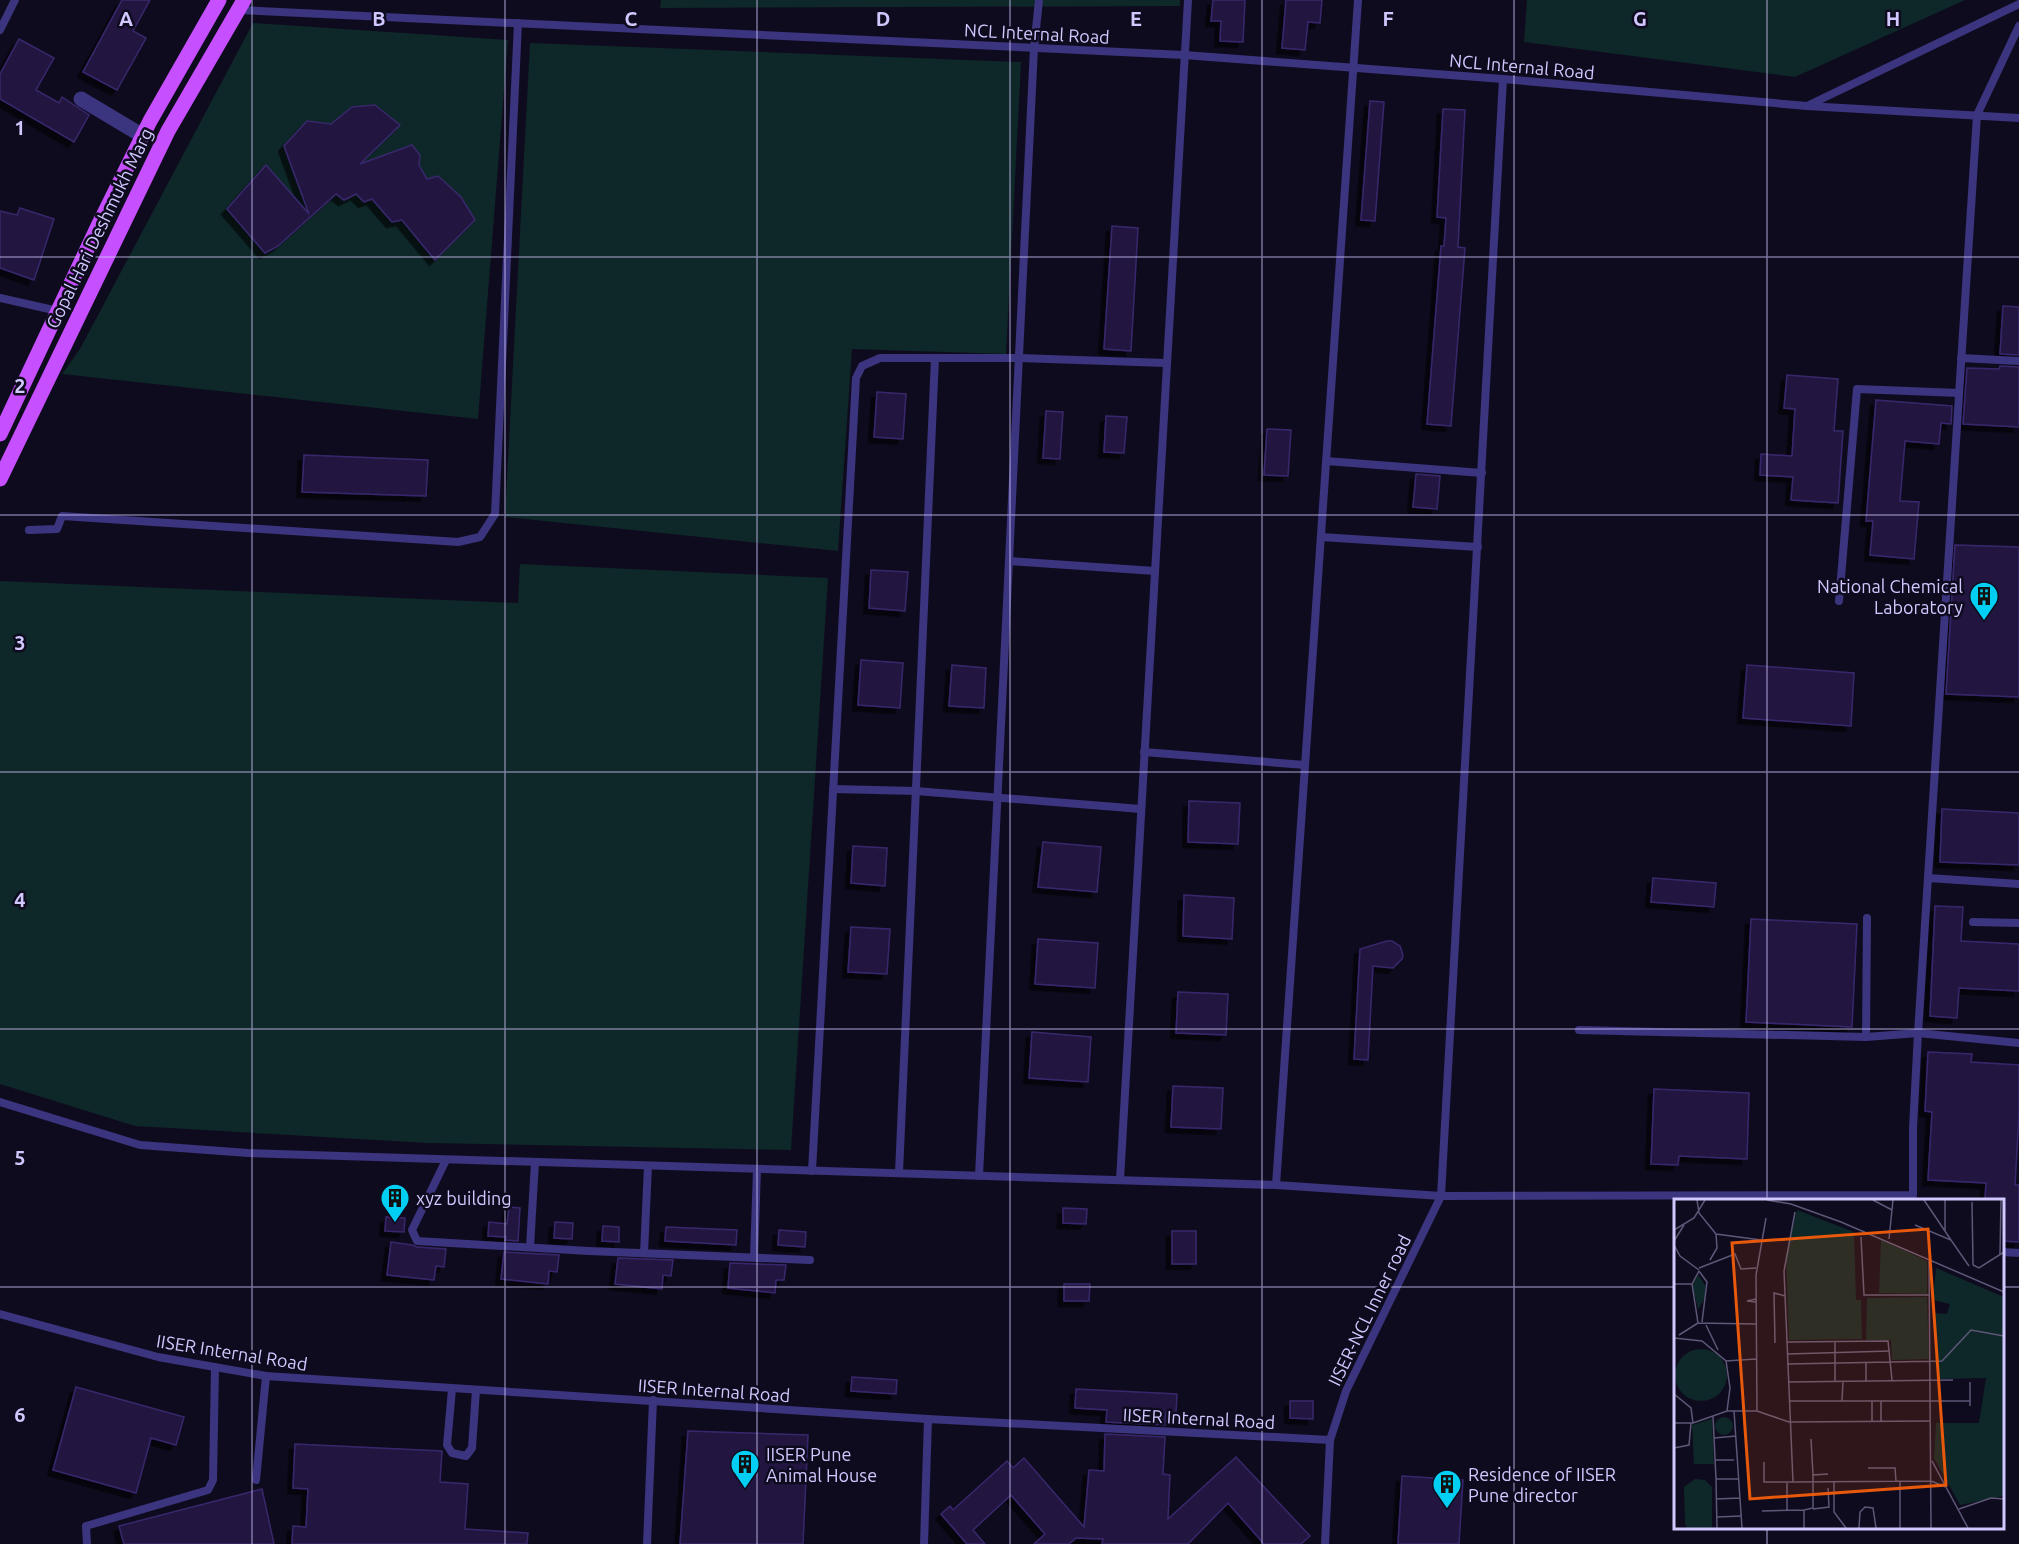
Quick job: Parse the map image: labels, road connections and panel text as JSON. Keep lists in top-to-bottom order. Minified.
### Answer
{"streets":{"main road":["Gopal Hari Deshmukh Marg"],"lane":["NCL Internal Road","IISER-NCL Inner road","IISER Internal Road"]},"crossings":[["NCL Internal Road","Gopal Hari Deshmukh Marg"],["IISER-NCL Inner road","IISER Internal Road"]],"places":{"building":["National Chemical Laboratory","xyz building","IISER Pune Animal House","Residence of IISER Pune director"]},"grid":{"columns":["A","B","C","D","E","F","G","H"],"rows":["1","2","3","4","5","6"]}}
